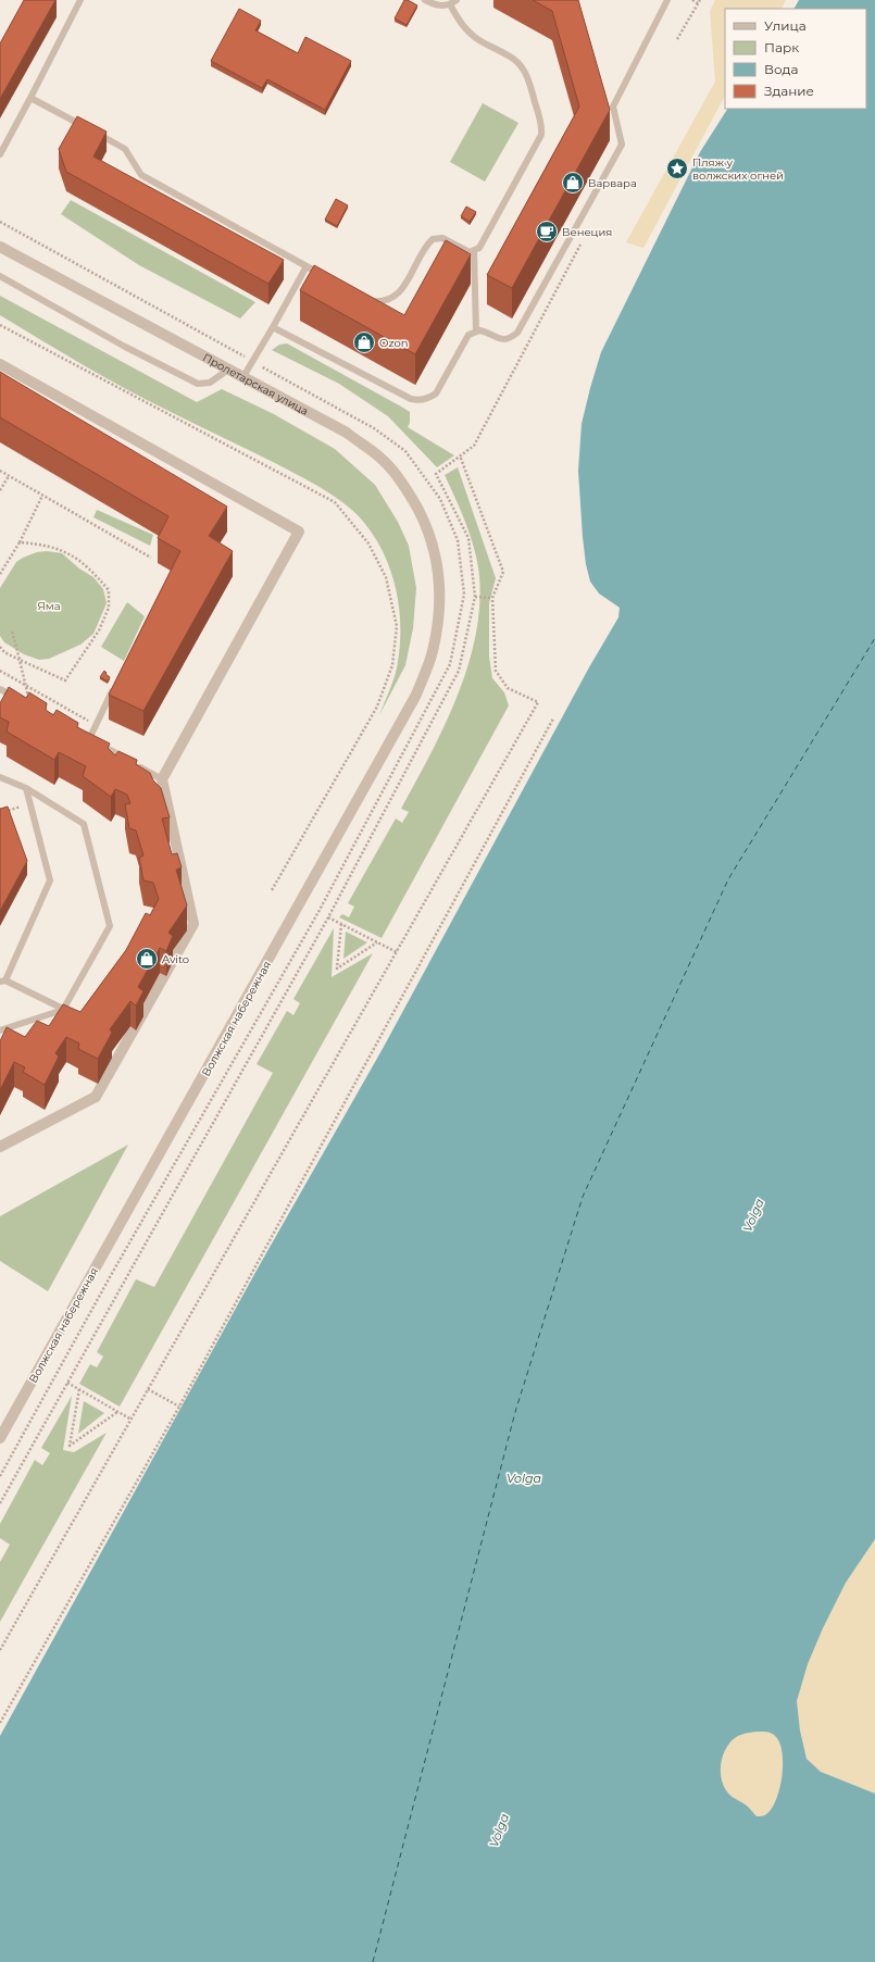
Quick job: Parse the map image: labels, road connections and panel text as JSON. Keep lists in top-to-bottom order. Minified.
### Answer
{"streets":{"street":["Пролетарская улица","Волжская набережная"]},"crossings":[["Пролетарская улица","Волжская набережная"]],"water":["Volga"],"parks":["Яма"],"places":{"place":["Пляж у волжских огней"],"shop":["Варвара","Ozon","Avito"],"cafe":["Венеция"]},"legend":["Улица","Парк","Вода","Здание"]}
